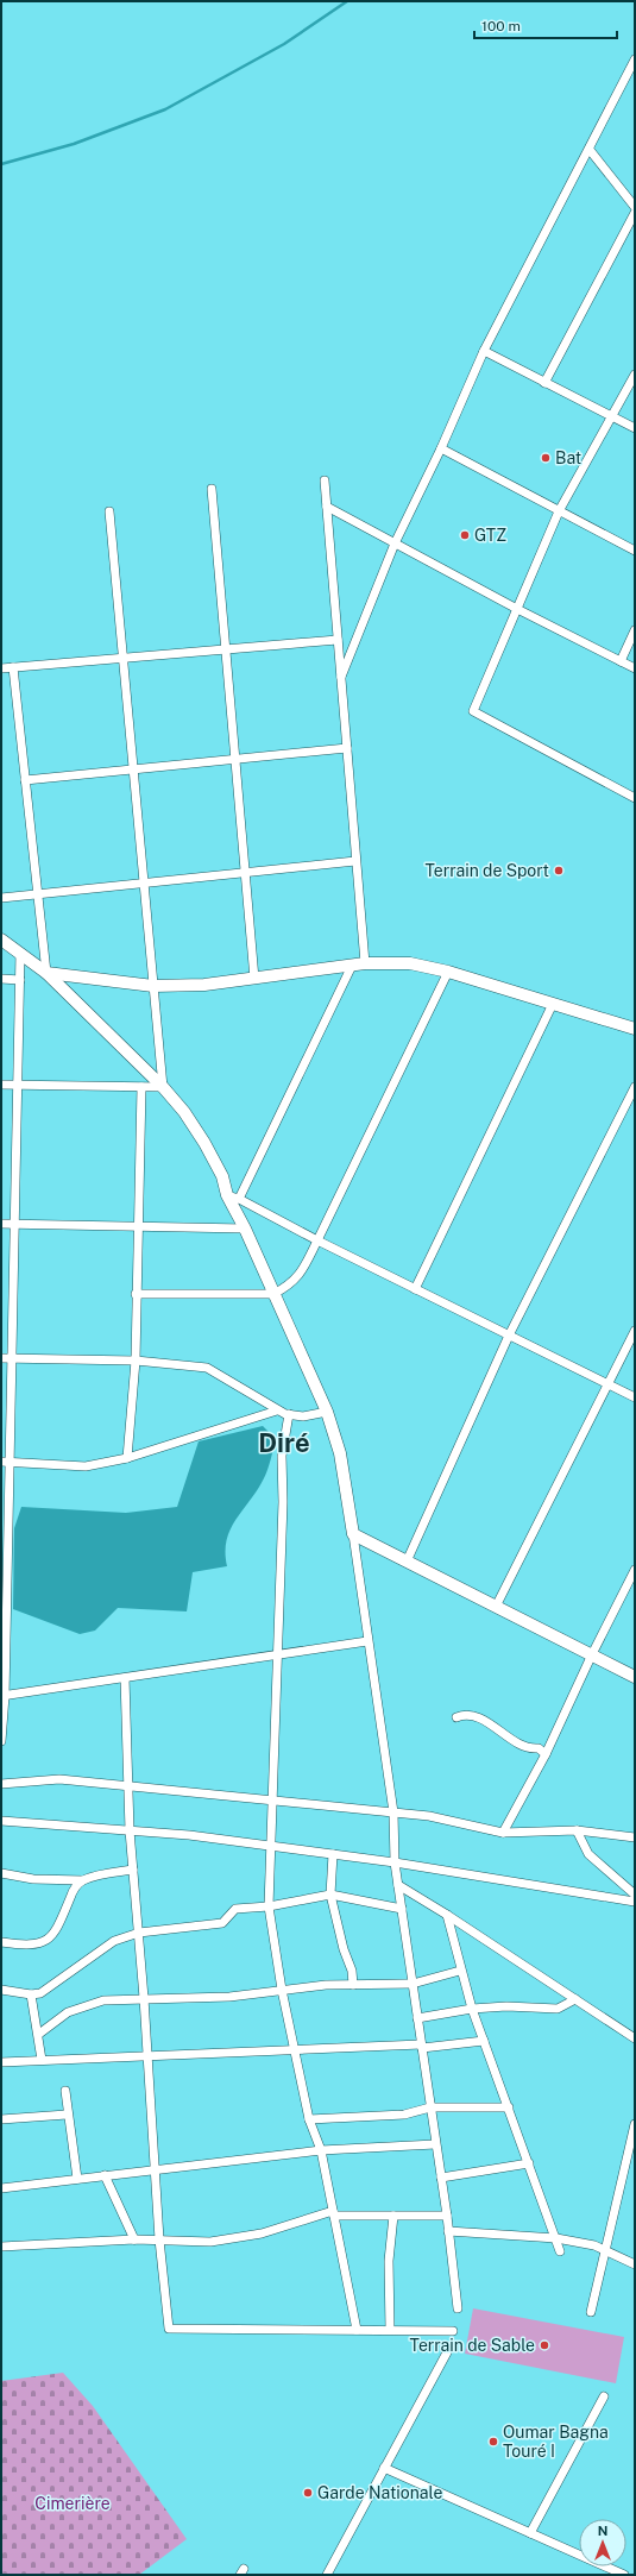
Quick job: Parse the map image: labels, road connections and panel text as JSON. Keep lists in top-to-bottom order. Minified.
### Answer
{"districts":["Diré"],"parks":["Cimerière"],"places":["Bat","GTZ","Terrain de Sport","Terrain de Sable","Oumar Bagna Touré I","Garde Nationale"],"scale_bar":"100 m","north":"top"}
